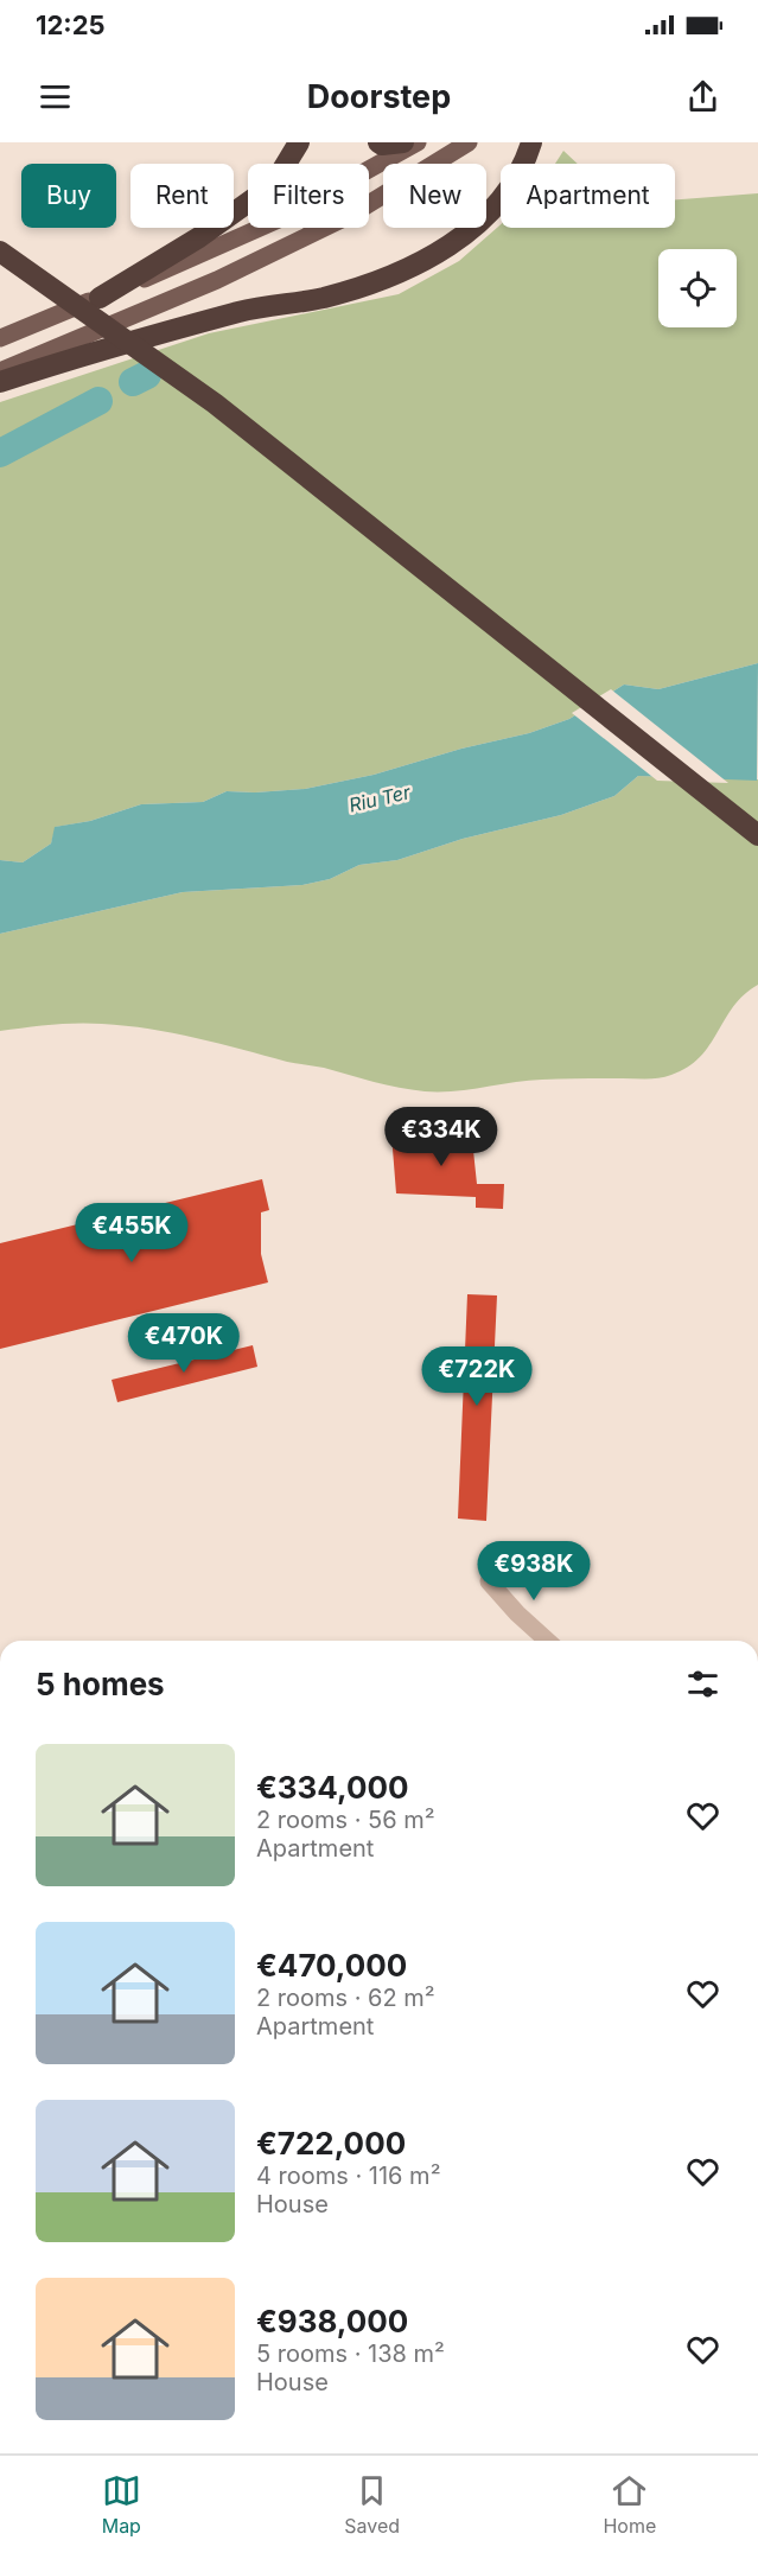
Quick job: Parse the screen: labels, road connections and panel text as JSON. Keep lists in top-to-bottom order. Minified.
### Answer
{"water":["Riu Ter"],"page":{"status":"12:25","header":"Doorstep","chip":["Buy","Rent","Filters","New","Apartment"],"price":["€334K","€455K","€470K","€722K","€938K"],"heading":"5 homes","list":[{"name":"€334,000","note":"2 rooms · 56 m² · Apartment"},{"name":"€470,000","note":"2 rooms · 62 m² · Apartment"},{"name":"€722,000","note":"4 rooms · 116 m² · House"},{"name":"€938,000","note":"5 rooms · 138 m² · House"}],"tabs":["Map","Saved","Home"]}}
